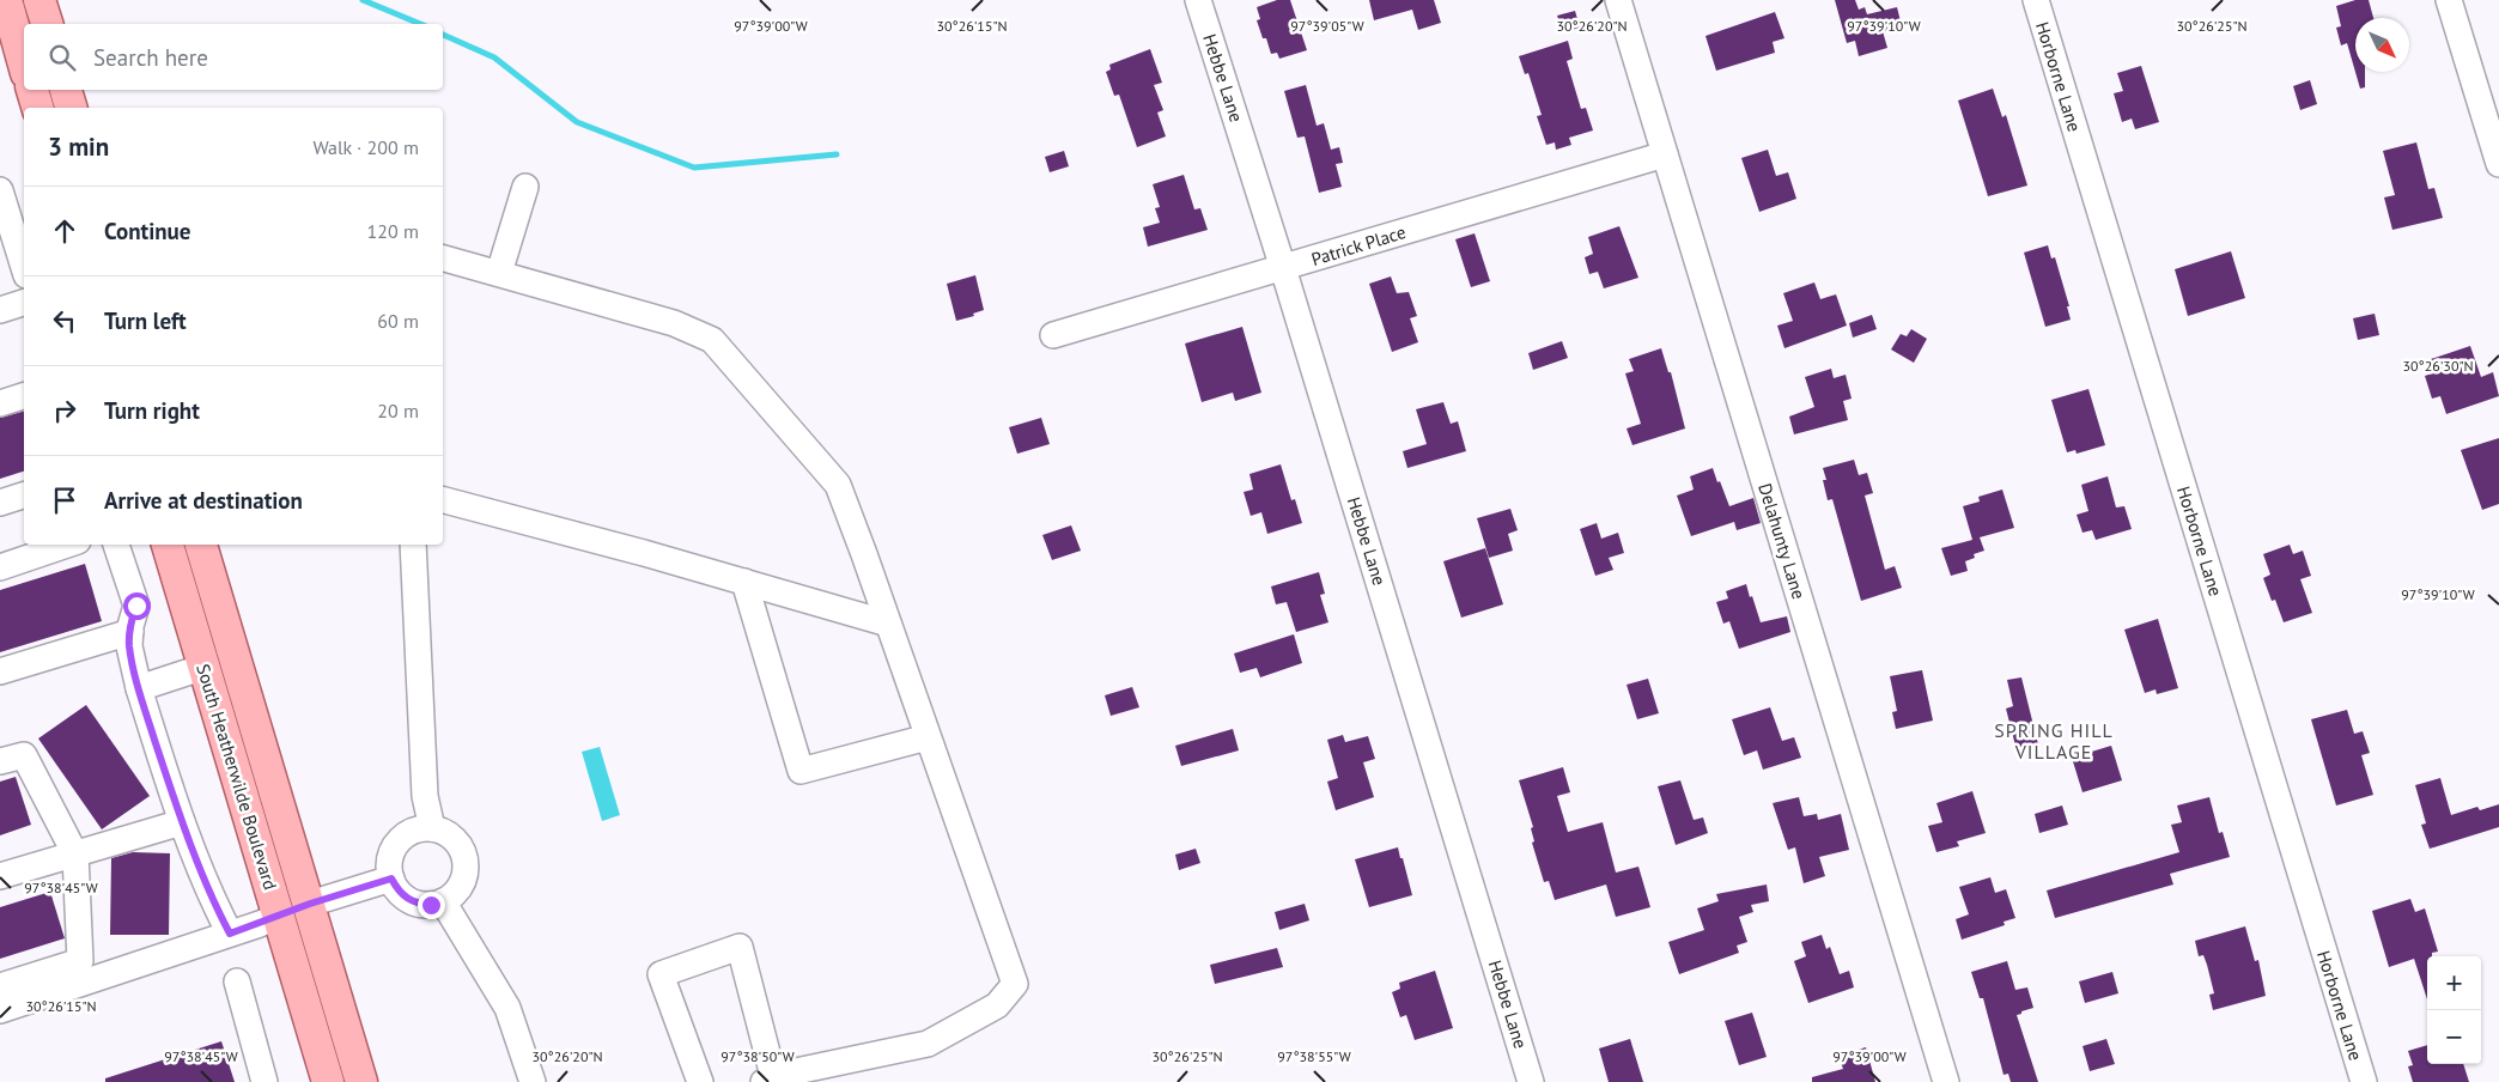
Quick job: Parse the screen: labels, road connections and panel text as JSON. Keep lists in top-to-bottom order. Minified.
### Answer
{"streets":{"main road":["South Heatherwilde Boulevard"],"street":["Horborne Lane","Hebbe Lane","Patrick Place","Delahunty Lane"]},"crossings":[["Hebbe Lane","Patrick Place"],["Patrick Place","Delahunty Lane"]],"districts":["SPRING HILL VILLAGE"],"north":"bottom right","page":{"search":"Search here","heading":["3 min","Walk · 200 m"],"list":[["Continue","120 m"],["Turn left","60 m"],["Turn right","20 m"],"Arrive at destination"],"map_buttons":["+","−"]},"coordinates":["97°39'00\"W","97°39'05\"W","97°39'10\"W","30°26'15\"N","30°26'20\"N","30°26'25\"N","30°26'30\"N","97°38'45\"W","97°38'50\"W","97°38'55\"W"]}
